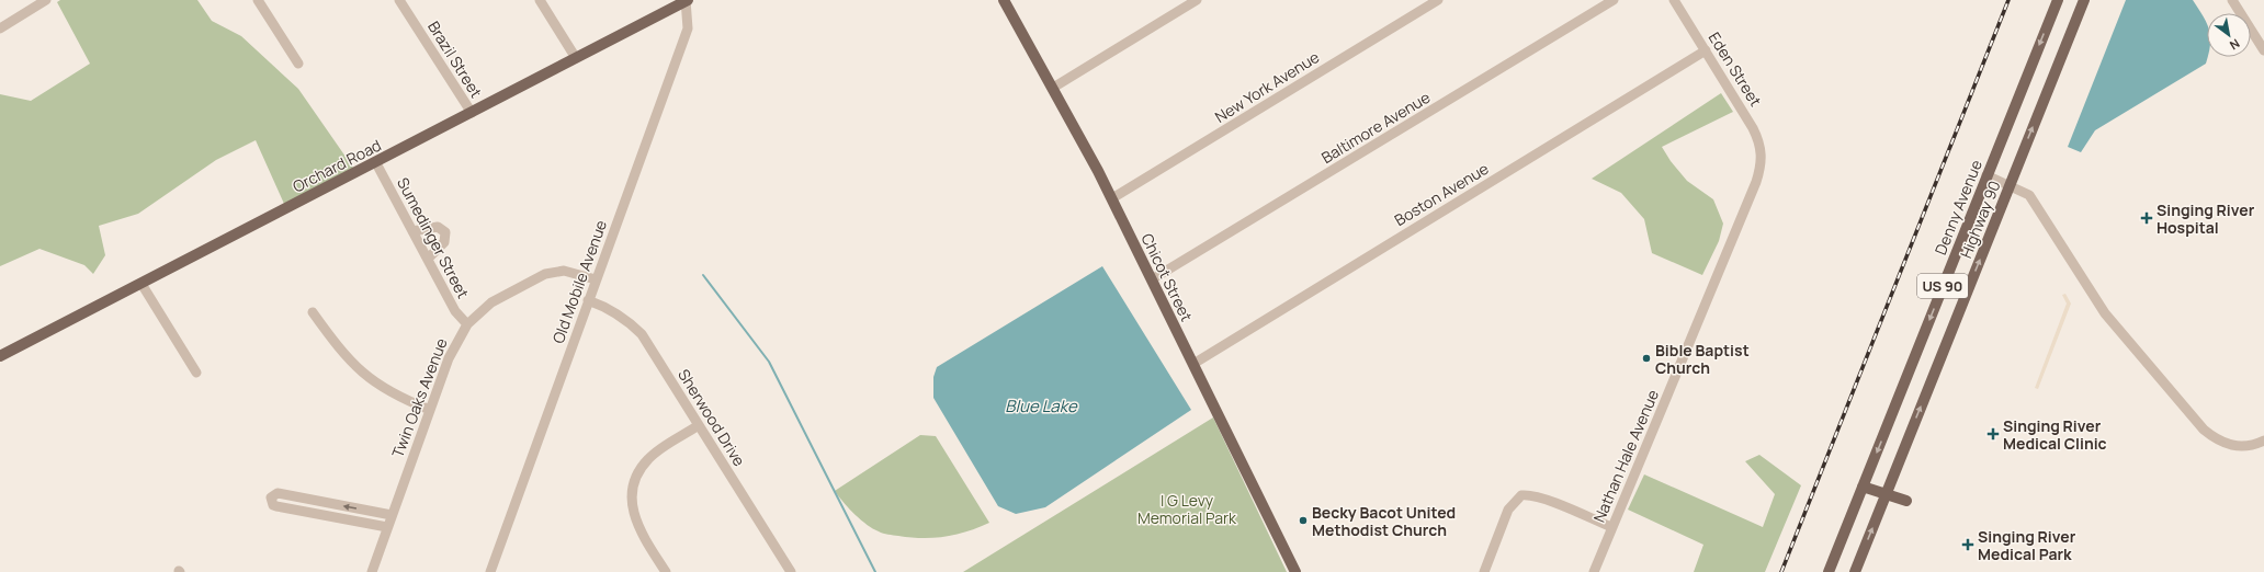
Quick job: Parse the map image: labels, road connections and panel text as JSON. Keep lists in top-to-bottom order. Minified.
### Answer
{"streets":{"main road":["Orchard Road","Denny Avenue","Highway 90","Chicot Street","US 90"],"street":["Brazil Street","Eden Street","New York Avenue","Baltimore Avenue","Boston Avenue","Sumedinger Street","Old Mobile Avenue","Twin Oaks Avenue","Sherwood Drive","Nathan Hale Avenue"]},"crossings":[["Brazil Street","Orchard Road"],["Eden Street","Boston Avenue"],["Eden Street","Nathan Hale Avenue"],["New York Avenue","Chicot Street"],["Baltimore Avenue","Chicot Street"],["Orchard Road","Sumedinger Street"],["Orchard Road","Old Mobile Avenue"],["Boston Avenue","Chicot Street"],["Sumedinger Street","Twin Oaks Avenue"],["Old Mobile Avenue","Twin Oaks Avenue"],["Old Mobile Avenue","Sherwood Drive"]],"one_way":["Denny Avenue","Highway 90"],"water":["Blue Lake"],"parks":["I G Levy Memorial Park"],"places":{"health":["Singing River Hospital","Singing River Medical Clinic","Singing River Medical Park"],"other":["Bible Baptist Church","Becky Bacot United Methodist Church"]},"north":"bottom right"}
